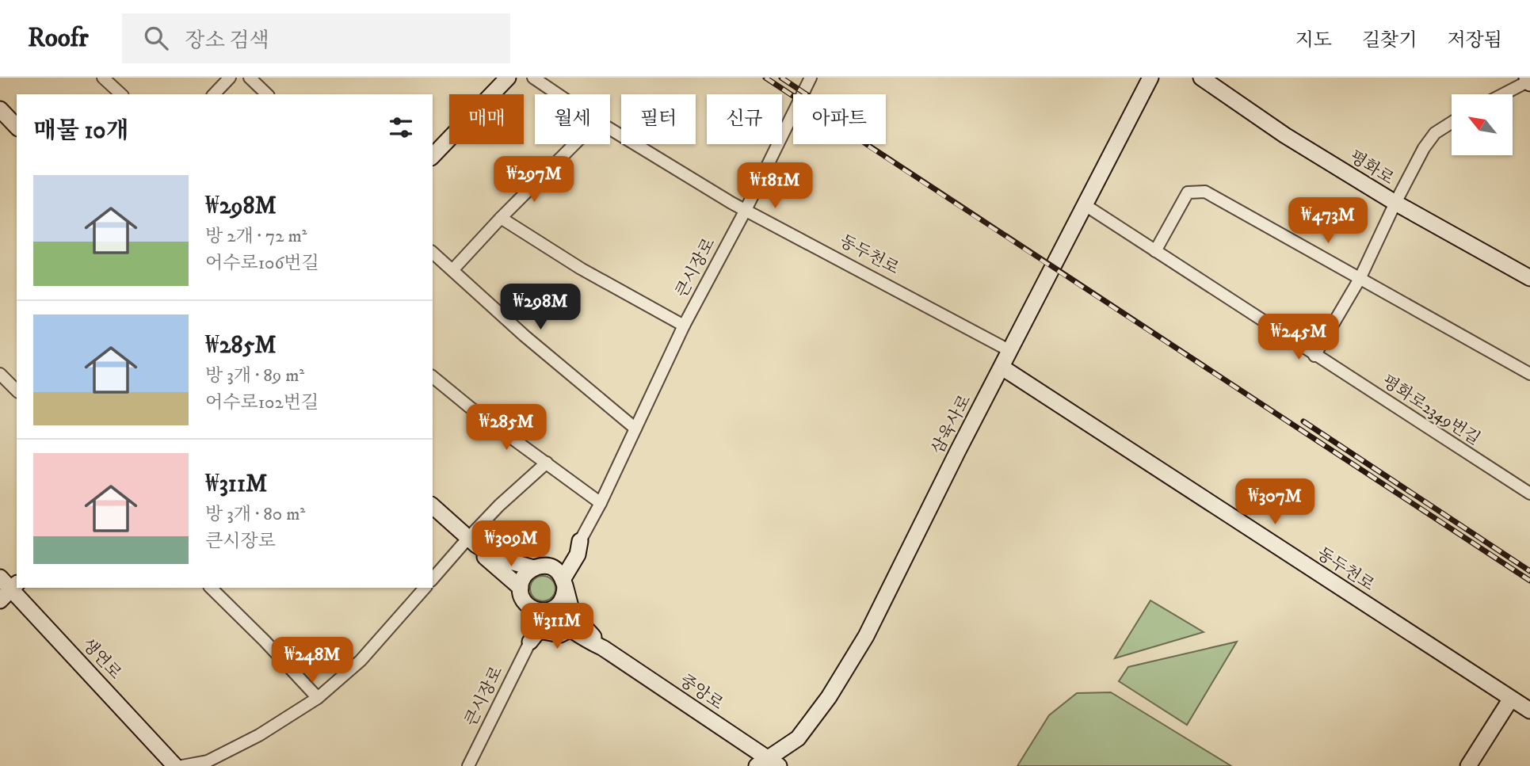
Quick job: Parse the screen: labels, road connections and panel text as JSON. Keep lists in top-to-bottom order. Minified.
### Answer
{"streets":{"street":["평화로","동두천로","큰시장로","평화로2349번길","삼육사로","생연로","중앙로"]},"crossings":[["동두천로","큰시장로"],["동두천로","삼육사로"],["평화로2349번길","삼육사로"],["삼육사로","중앙로"]],"north":"top left","page":{"header":"Roofr","search":"장소 검색","nav":["지도","길찾기","저장됨"],"chip":["매매","월세","필터","신규","아파트"],"heading":"매물 10개","price":["₩297M","₩181M","₩473M","₩298M","₩245M","₩285M","₩307M","₩309M","₩311M","₩248M"],"list":[{"name":"₩298M","note":"방 2개 · 72 m² · 어수로106번길"},{"name":"₩285M","note":"방 3개 · 89 m² · 어수로102번길"},{"name":"₩311M","note":"방 3개 · 80 m² · 큰시장로"}]}}
